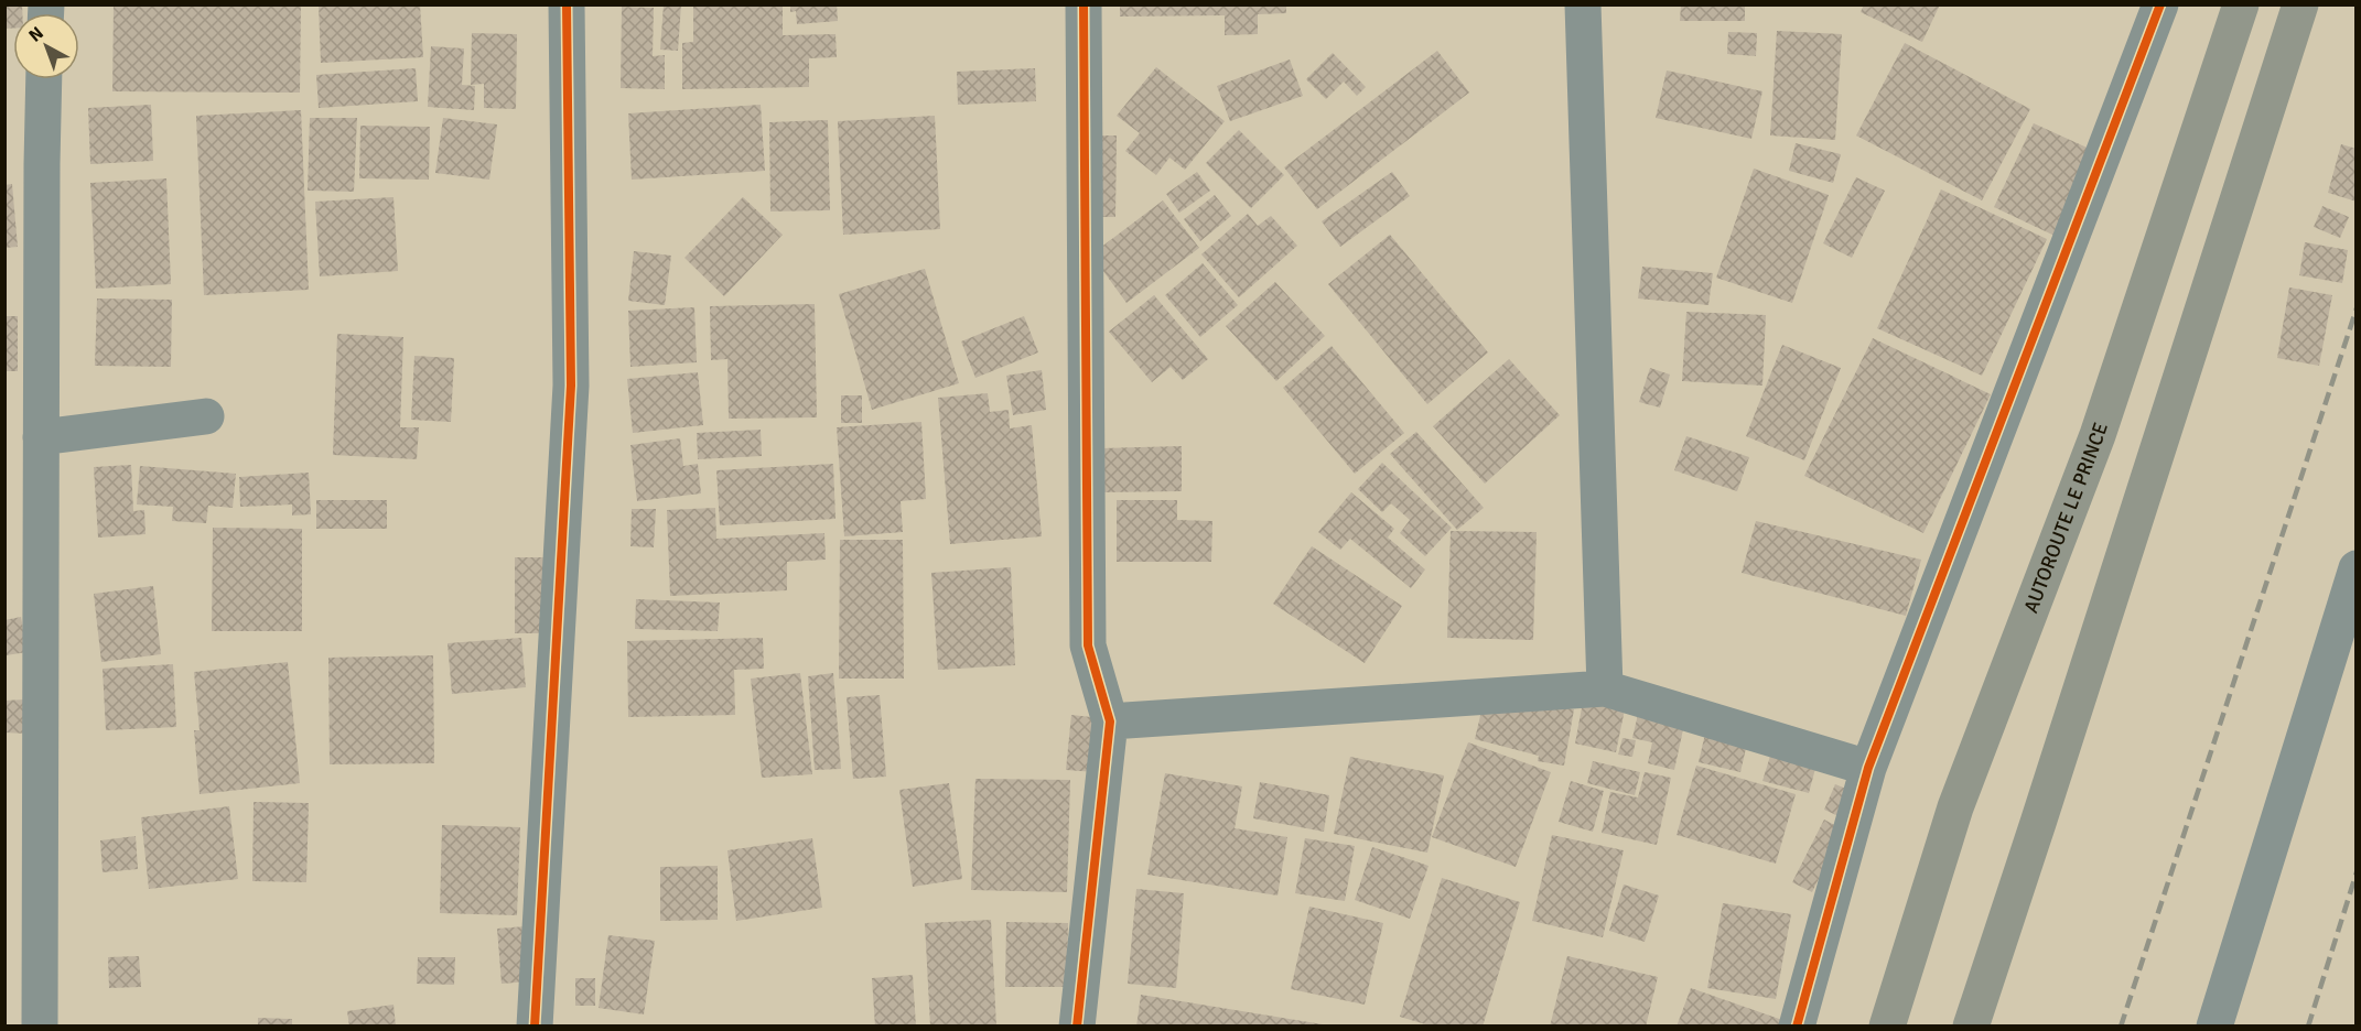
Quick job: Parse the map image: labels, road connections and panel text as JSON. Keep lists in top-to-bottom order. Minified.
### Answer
{"streets":{"main road":["AUTOROUTE LE PRINCE"]},"north":"top left"}
